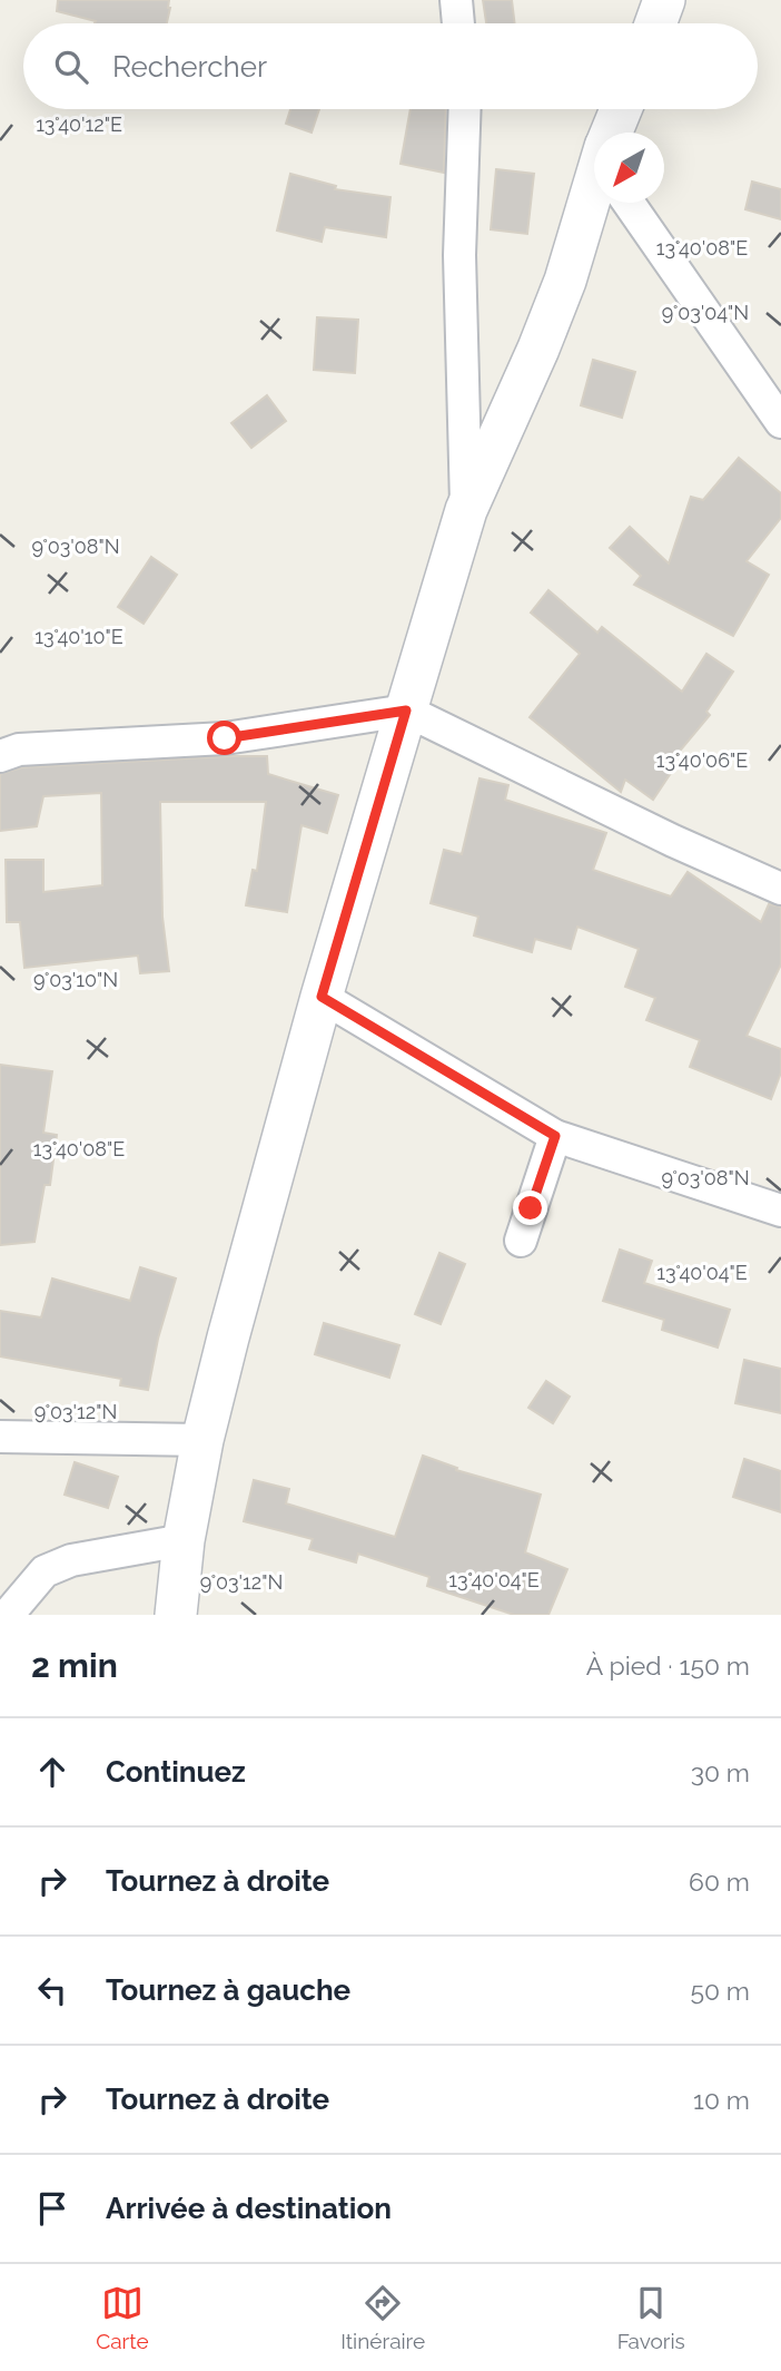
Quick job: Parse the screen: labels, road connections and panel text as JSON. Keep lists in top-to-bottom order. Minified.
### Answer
{"north":"bottom left","page":{"search":"Rechercher","heading":["2 min","À pied · 150 m"],"list":[["Continuez","30 m"],["Tournez à droite","60 m"],["Tournez à gauche","50 m"],["Tournez à droite","10 m"],"Arrivée à destination"],"nav":["Carte","Itinéraire","Favoris"]},"coordinates":["13°40'12\"E","13°40'08\"E","9°03'04\"N","9°03'08\"N","13°40'10\"E","13°40'06\"E","9°03'10\"N","13°40'04\"E","9°03'12\"N"]}
